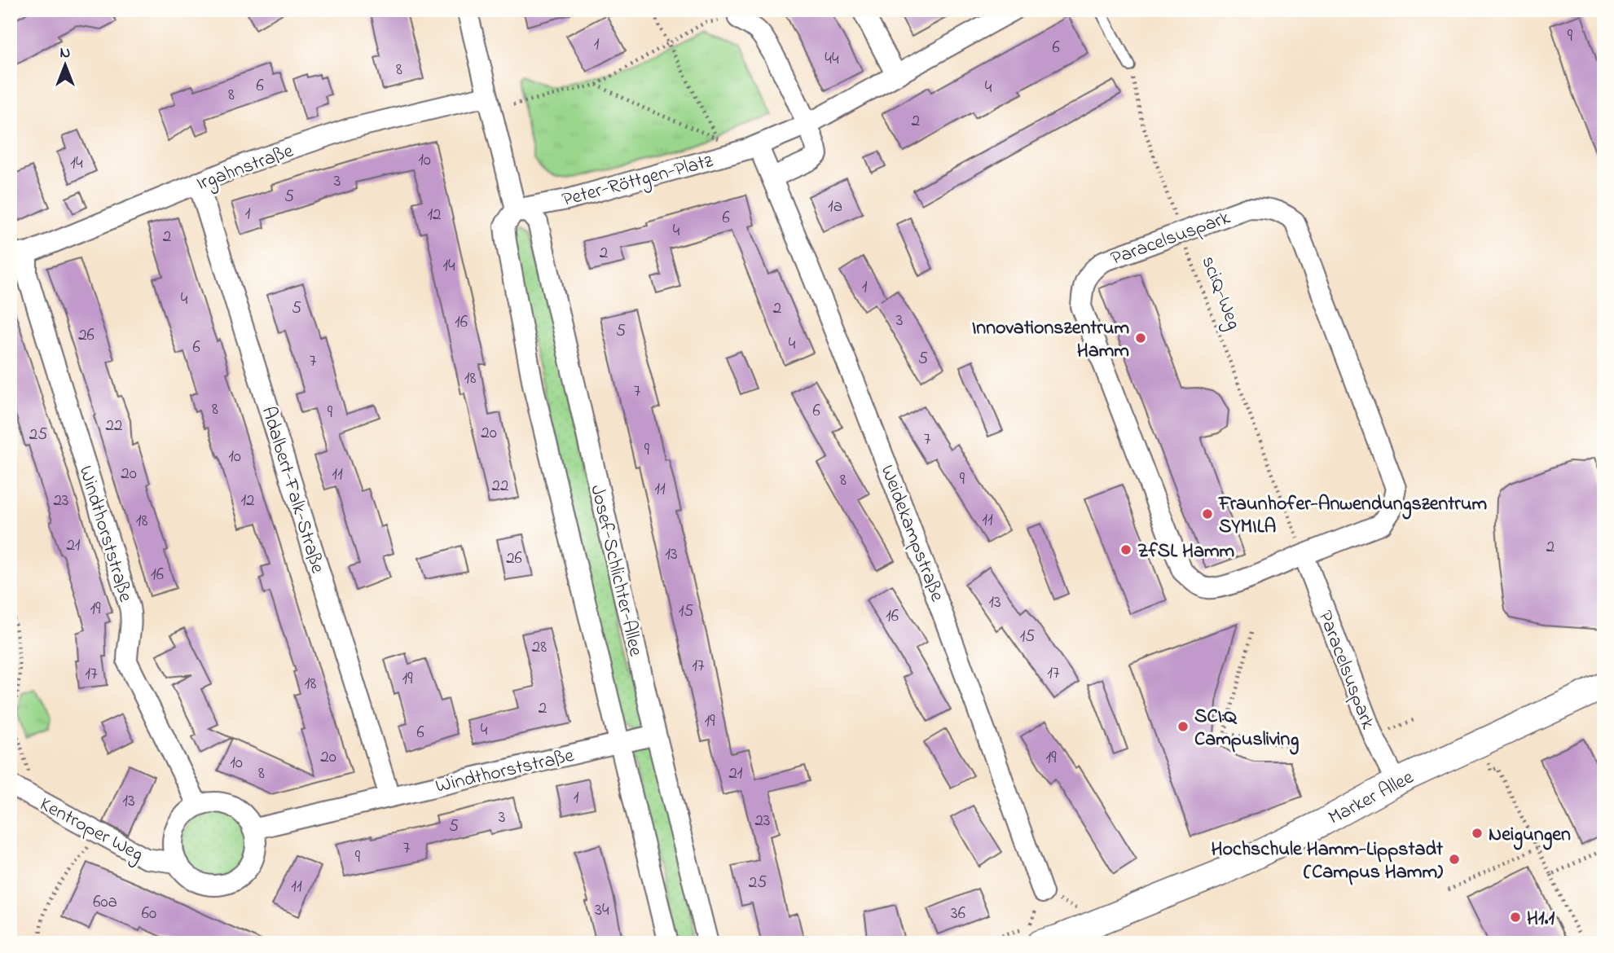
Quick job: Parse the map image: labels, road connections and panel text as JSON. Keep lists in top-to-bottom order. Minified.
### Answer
{"streets":{"street":["Irgahnstraße","Peter-Röttgen-Platz","Paracelsuspark","Adalbert-Falk-Straße","Weidekampstraße","Windthorststraße","Josef-Schlichter-Allee","Marker Allee","Kentroper Weg"],"path":["sci:Q-Weg"]},"crossings":[["Irgahnstraße","Adalbert-Falk-Straße"],["Irgahnstraße","Windthorststraße"],["Peter-Röttgen-Platz","Josef-Schlichter-Allee"],["Paracelsuspark","sci:Q-Weg"],["Paracelsuspark","Marker Allee"],["Adalbert-Falk-Straße","Windthorststraße"],["Windthorststraße","Josef-Schlichter-Allee"],["Windthorststraße","Kentroper Weg"]],"places":["Innovationszentrum Hamm","Fraunhofer-Anwendungszentrum SYMILA","ZfSL Hamm","SCI:Q Campusliving","Neigungen","Hochschule Hamm-Lippstadt (Campus Hamm)","H1.1"],"house_numbers":["9","1","6","44","8","6","4","8","2","10","14","3","5","1a","1","12","6","4","2","2","14","1","4","5","2","3","16","5","26","4","6","5","7","18","7","8","6","9","22","20","25","7","9","10","20","11","9","8","22","11","23","12","11","18","21","2","13","26","16","13","19","15","16","15","28","17","17","17","19","18","2","19","4","6","20","19","10","8","21","1","13","3","23","5","7","9","25","11","60a","34","60","36"],"north":"top"}
